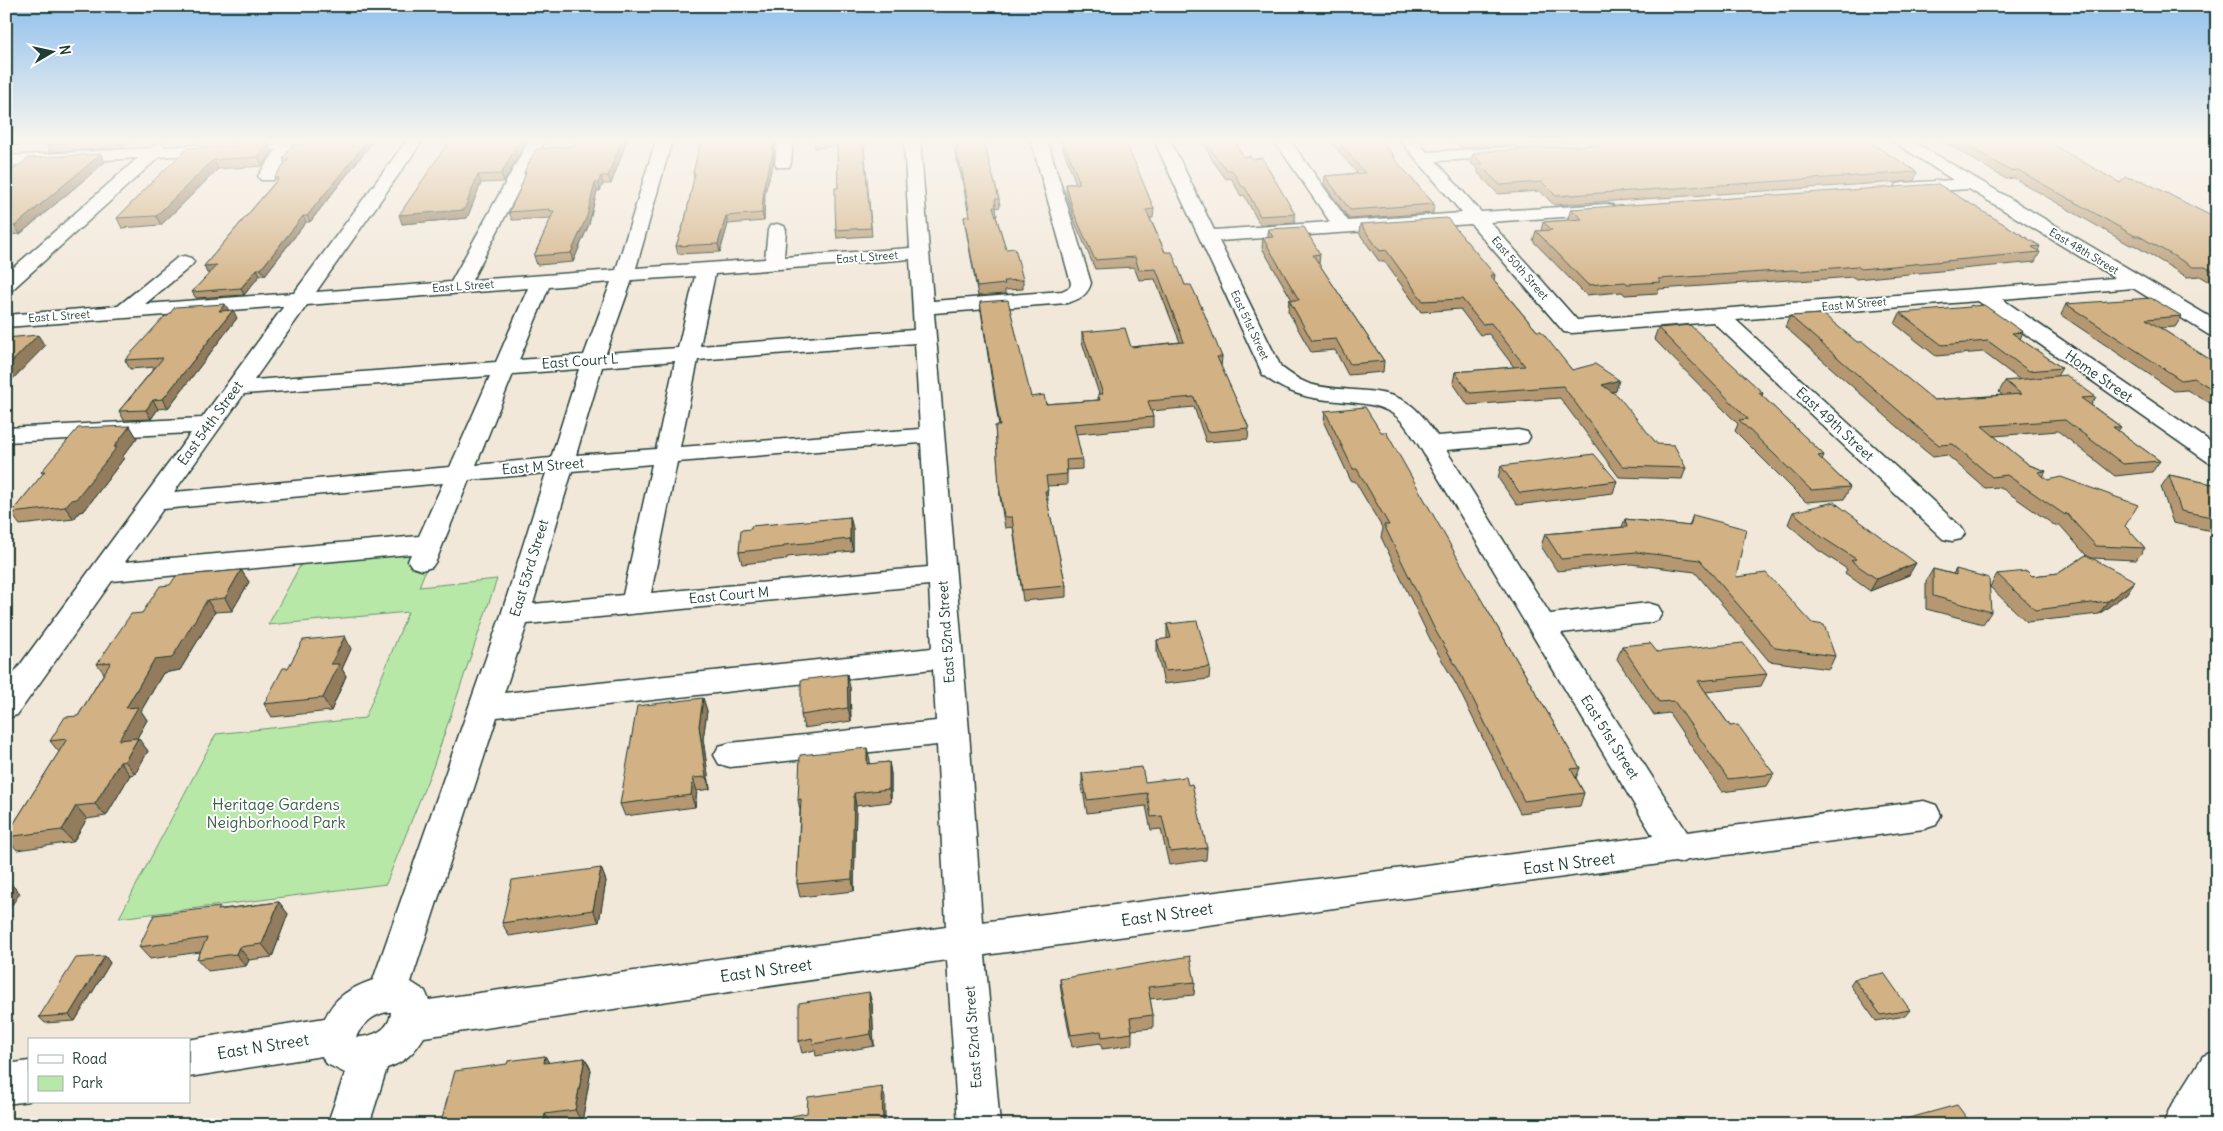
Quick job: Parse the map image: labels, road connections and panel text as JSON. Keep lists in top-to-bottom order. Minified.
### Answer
{"streets":{"street":["East 48th Street","East L Street","East 50th Street","East M Street","East 51st Street","East Court L","Home Street","East 54th Street","East 49th Street","East 53rd Street","East Court M","East 52nd Street","East N Street"]},"crossings":[["East 48th Street","East M Street"],["East L Street","East 54th Street"],["East L Street","East 53rd Street"],["East L Street","East 52nd Street"],["East 50th Street","East M Street"],["East M Street","Home Street"],["East M Street","East 54th Street"],["East M Street","East 49th Street"],["East M Street","East 53rd Street"],["East M Street","East 52nd Street"],["East 51st Street","East N Street"],["East Court L","East 54th Street"],["East Court L","East 53rd Street"],["East Court L","East 52nd Street"],["East 53rd Street","East Court M"],["East 53rd Street","East N Street"],["East Court M","East 52nd Street"],["East 52nd Street","East N Street"]],"parks":["Heritage Gardens Neighborhood Park"],"legend":["Road","Park"],"north":"right"}
